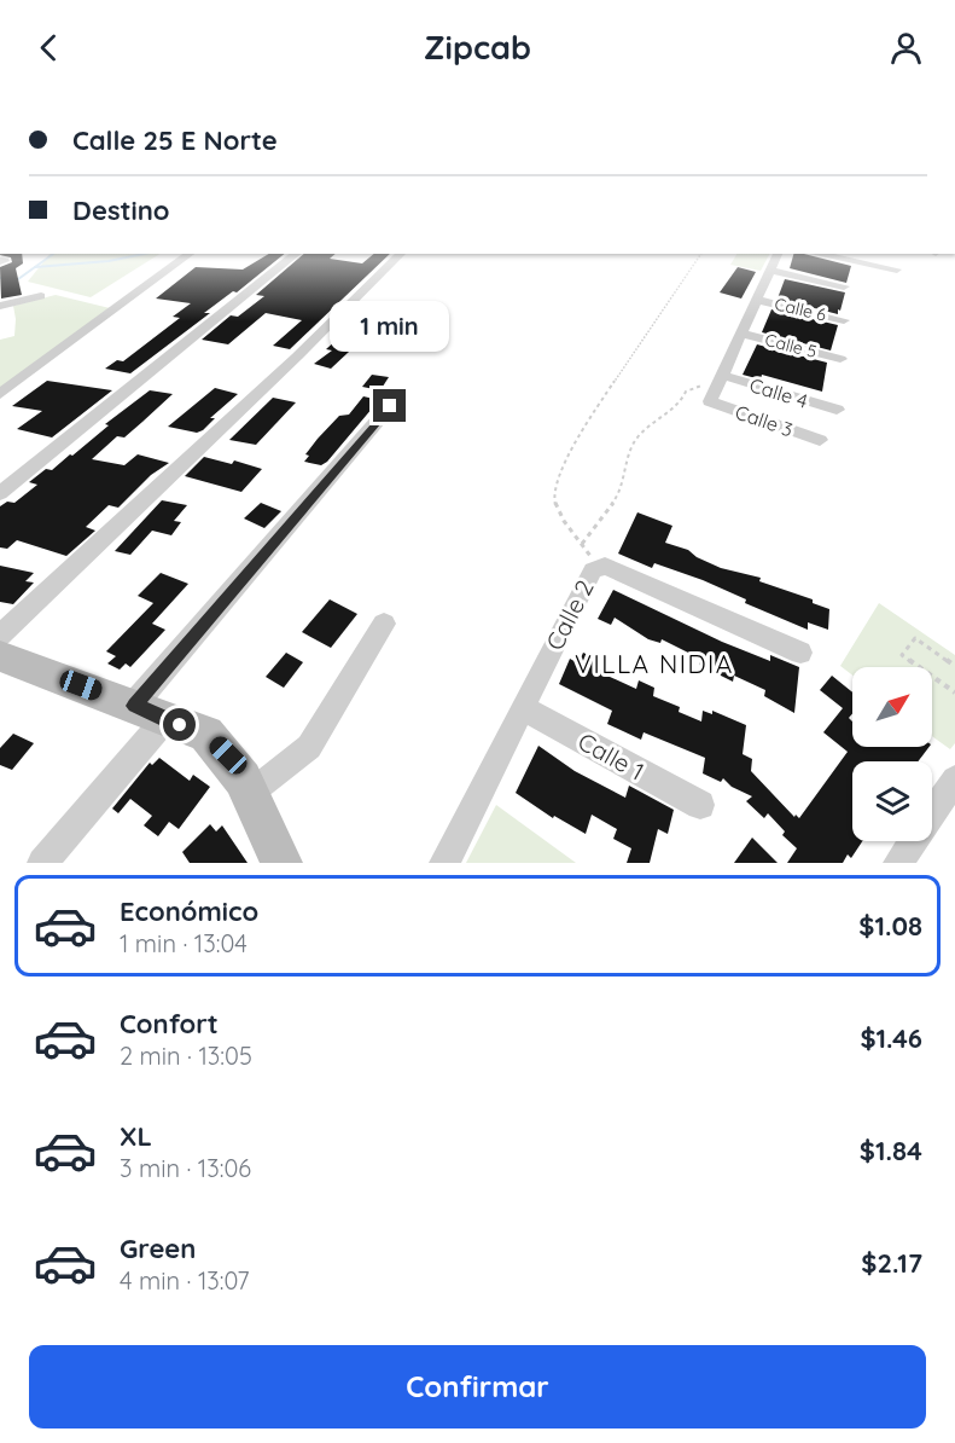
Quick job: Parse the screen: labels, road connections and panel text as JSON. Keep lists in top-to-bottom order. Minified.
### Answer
{"streets":{"street":["Calle 6","Calle 5","Calle 4","Calle 3","Calle 2","Calle 1"]},"crossings":[["Calle 4","Calle 3"],["Calle 2","Calle 1"]],"districts":["VILLA NIDIA"],"north":"top right","page":{"header":"Zipcab","banner":["Calle 25 E Norte","Destino"],"bubble":"1 min","list":[{"name":"Económico","note":"1 min · 13:04","value":"$1.08"},{"name":"Confort","note":"2 min · 13:05","value":"$1.46"},{"name":"XL","note":"3 min · 13:06","value":"$1.84"},{"name":"Green","note":"4 min · 13:07","value":"$2.17"}],"buttons":"Confirmar"}}
